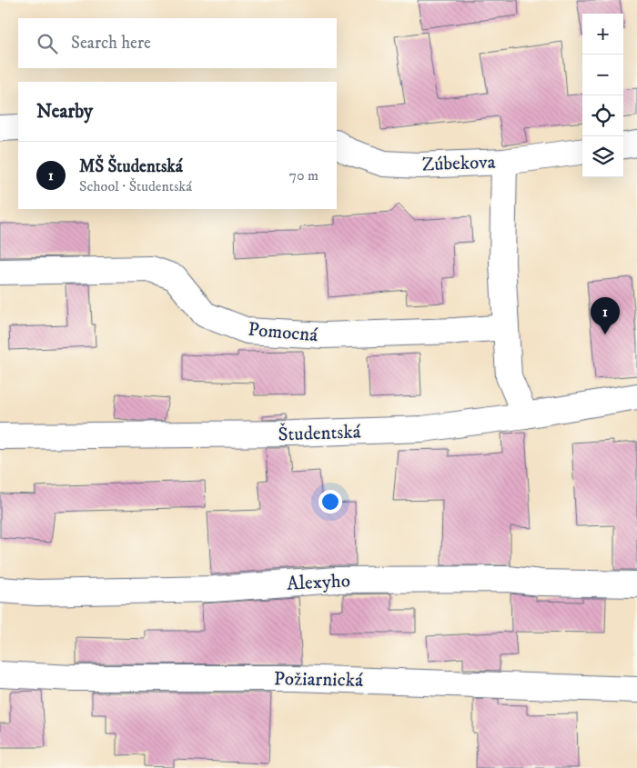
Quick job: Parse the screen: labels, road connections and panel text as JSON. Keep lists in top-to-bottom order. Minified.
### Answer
{"streets":{"street":["Zúbekova","Pomocná","Študentská","Alexyho","Požiarnická"]},"page":{"map_buttons":["+","−"],"search":"Search here","heading":"Nearby","list":[{"mark":"1","name":"MŠ Študentská","note":"School · Študentská","value":"70 m"}],"pins":"1"}}
